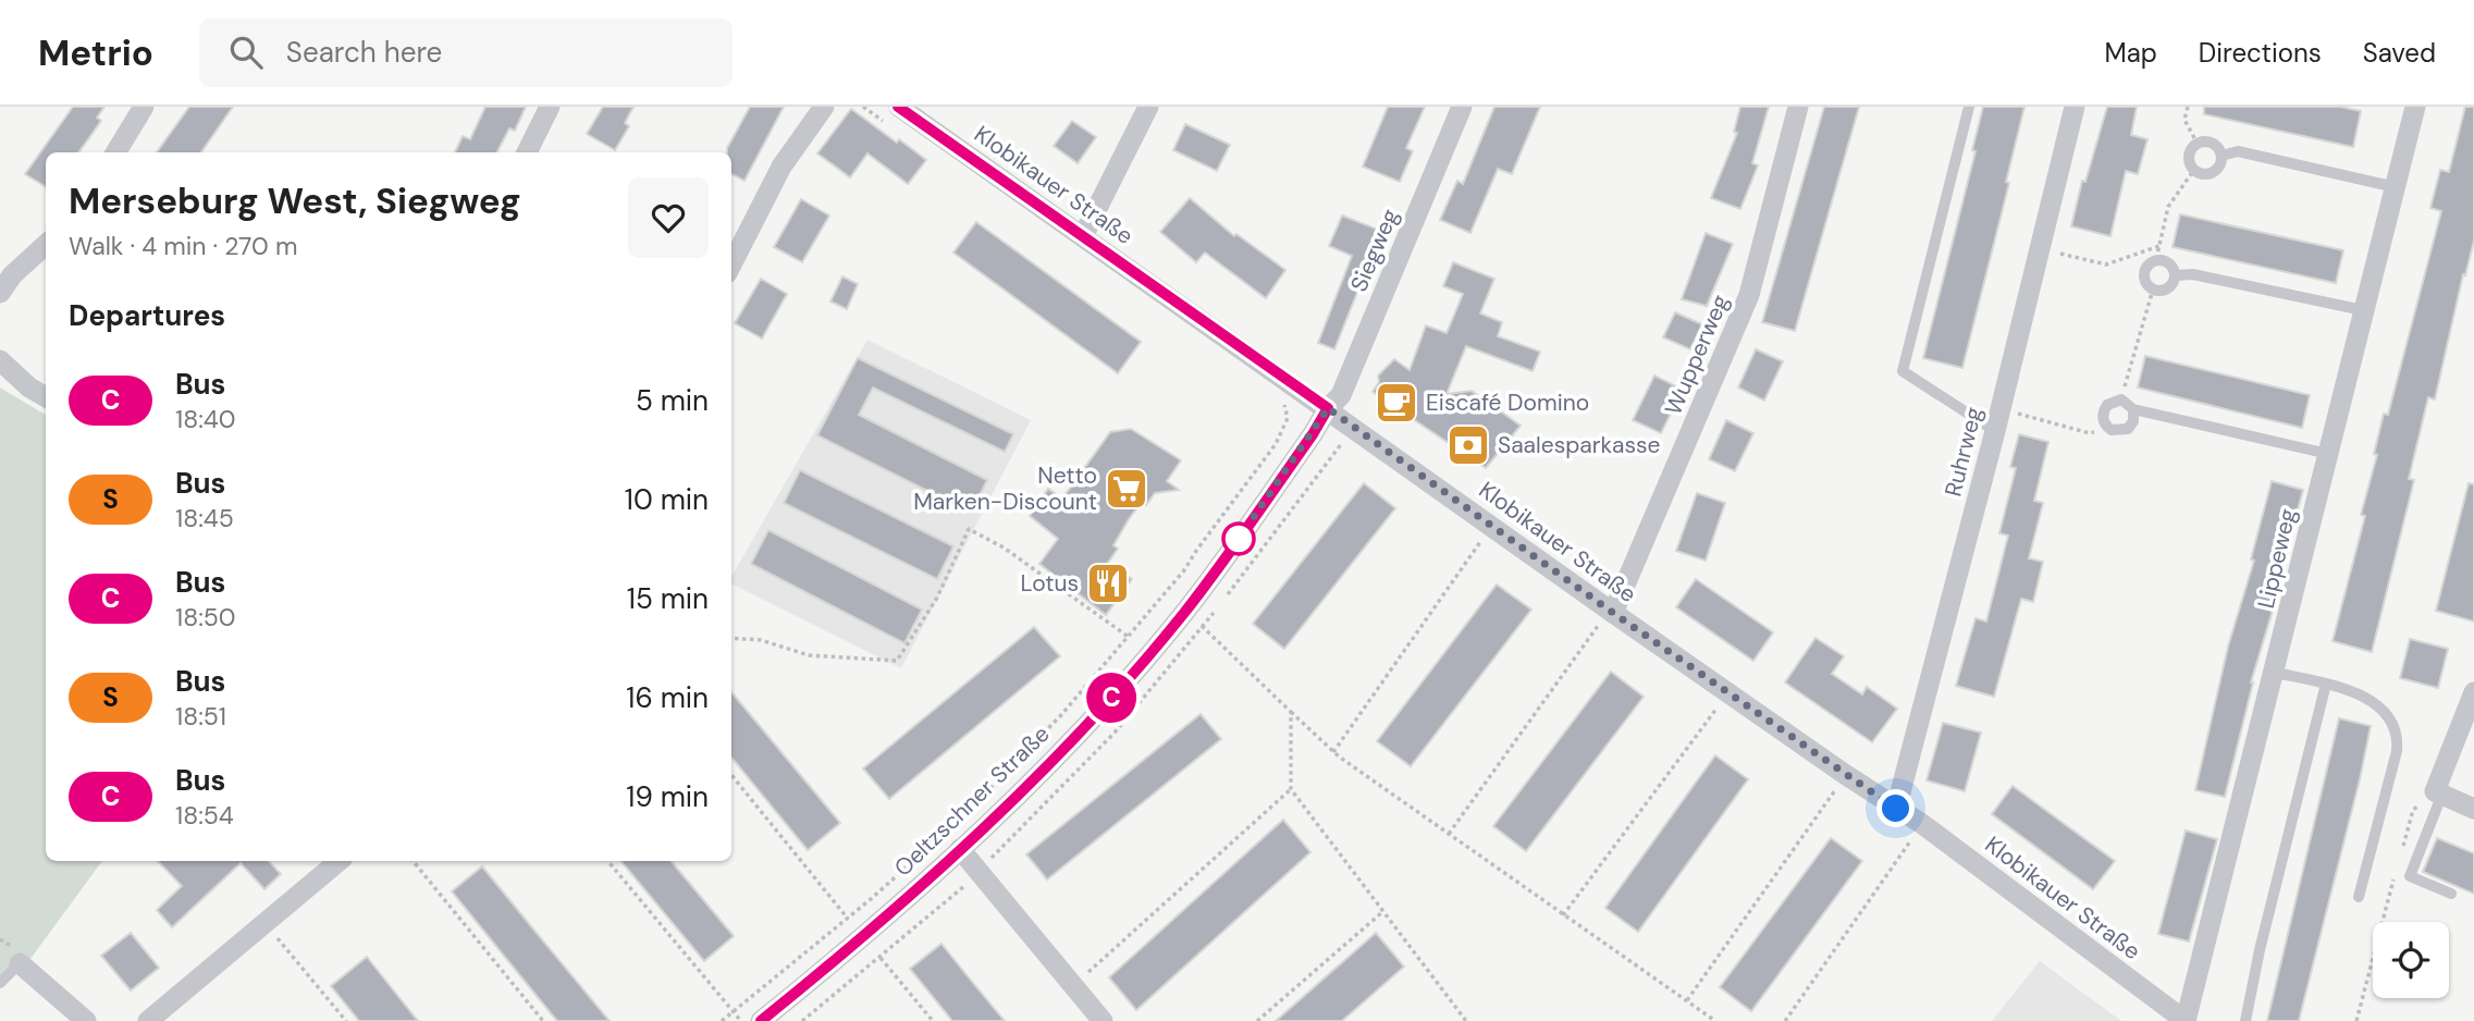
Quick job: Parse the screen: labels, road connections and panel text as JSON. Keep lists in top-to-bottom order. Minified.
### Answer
{"streets":{"street":["Klobikauer Straße","Siegweg","Wupperweg","Ruhrweg","Lippeweg","Oeltzschner Straße"]},"crossings":[["Klobikauer Straße","Siegweg"],["Klobikauer Straße","Wupperweg"],["Klobikauer Straße","Ruhrweg"],["Klobikauer Straße","Lippeweg"],["Klobikauer Straße","Oeltzschner Straße"],["Siegweg","Oeltzschner Straße"]],"places":{"cafe":["Eiscafé Domino"],"bank":["Saalesparkasse"],"supermarket":["Netto Marken-Discount"],"restaurant":["Lotus"]},"lines":["bus line C"],"page":{"header":"Metrio","search":"Search here","nav":["Map","Directions","Saved"],"on_map":"C","heading":[["Merseburg West, Siegweg","Walk · 4 min · 270 m"],"Departures"],"list":[{"mark":"C","name":"Bus","note":"18:40","value":"5 min"},{"mark":"S","name":"Bus","note":"18:45","value":"10 min"},{"mark":"C","name":"Bus","note":"18:50","value":"15 min"},{"mark":"S","name":"Bus","note":"18:51","value":"16 min"},{"mark":"C","name":"Bus","note":"18:54","value":"19 min"}]}}
